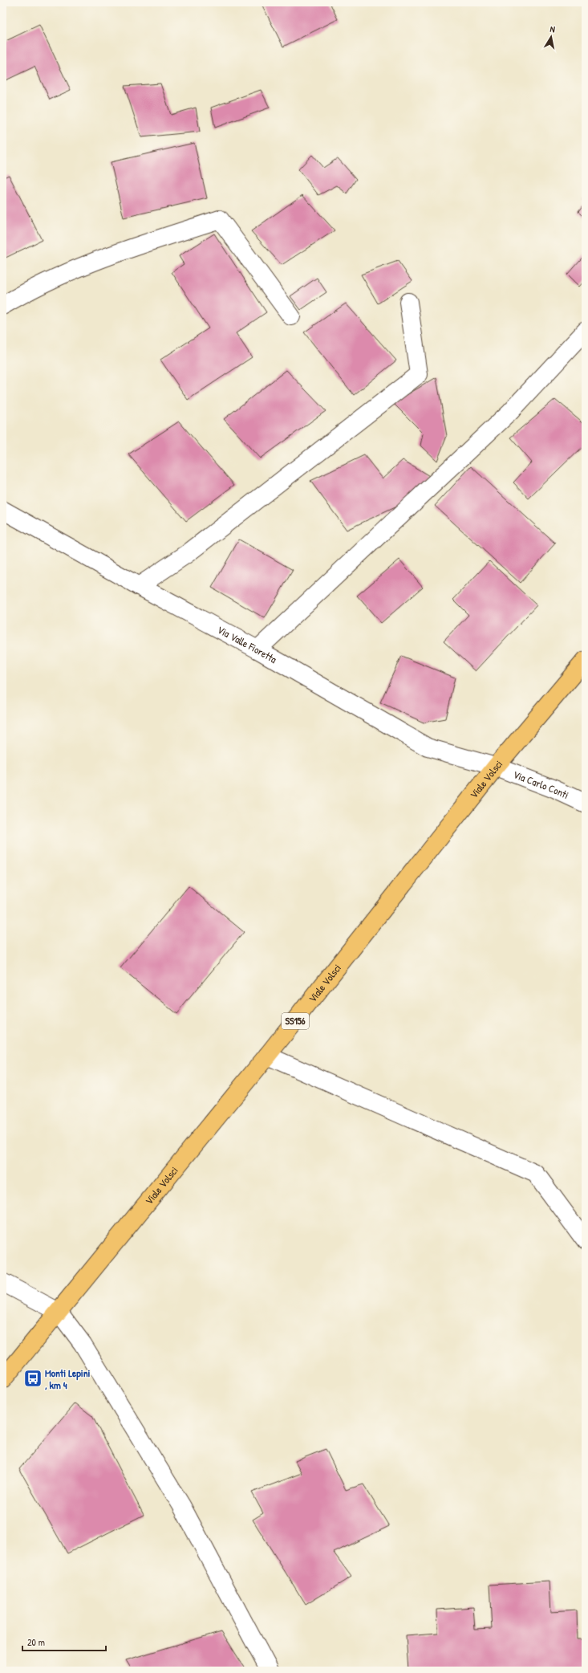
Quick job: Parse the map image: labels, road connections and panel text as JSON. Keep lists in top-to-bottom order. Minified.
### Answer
{"streets":{"main road":["Viale Volsci","SS156"],"street":["Via Valle Fioretta","Via Carlo Conti"]},"crossings":[["Via Valle Fioretta","Viale Volsci"],["Via Valle Fioretta","Via Carlo Conti"],["Viale Volsci","Via Carlo Conti"]],"places":{"bus stop":["Monti Lepini , km 4"]},"scale_bar":"20 m","north":"top"}
